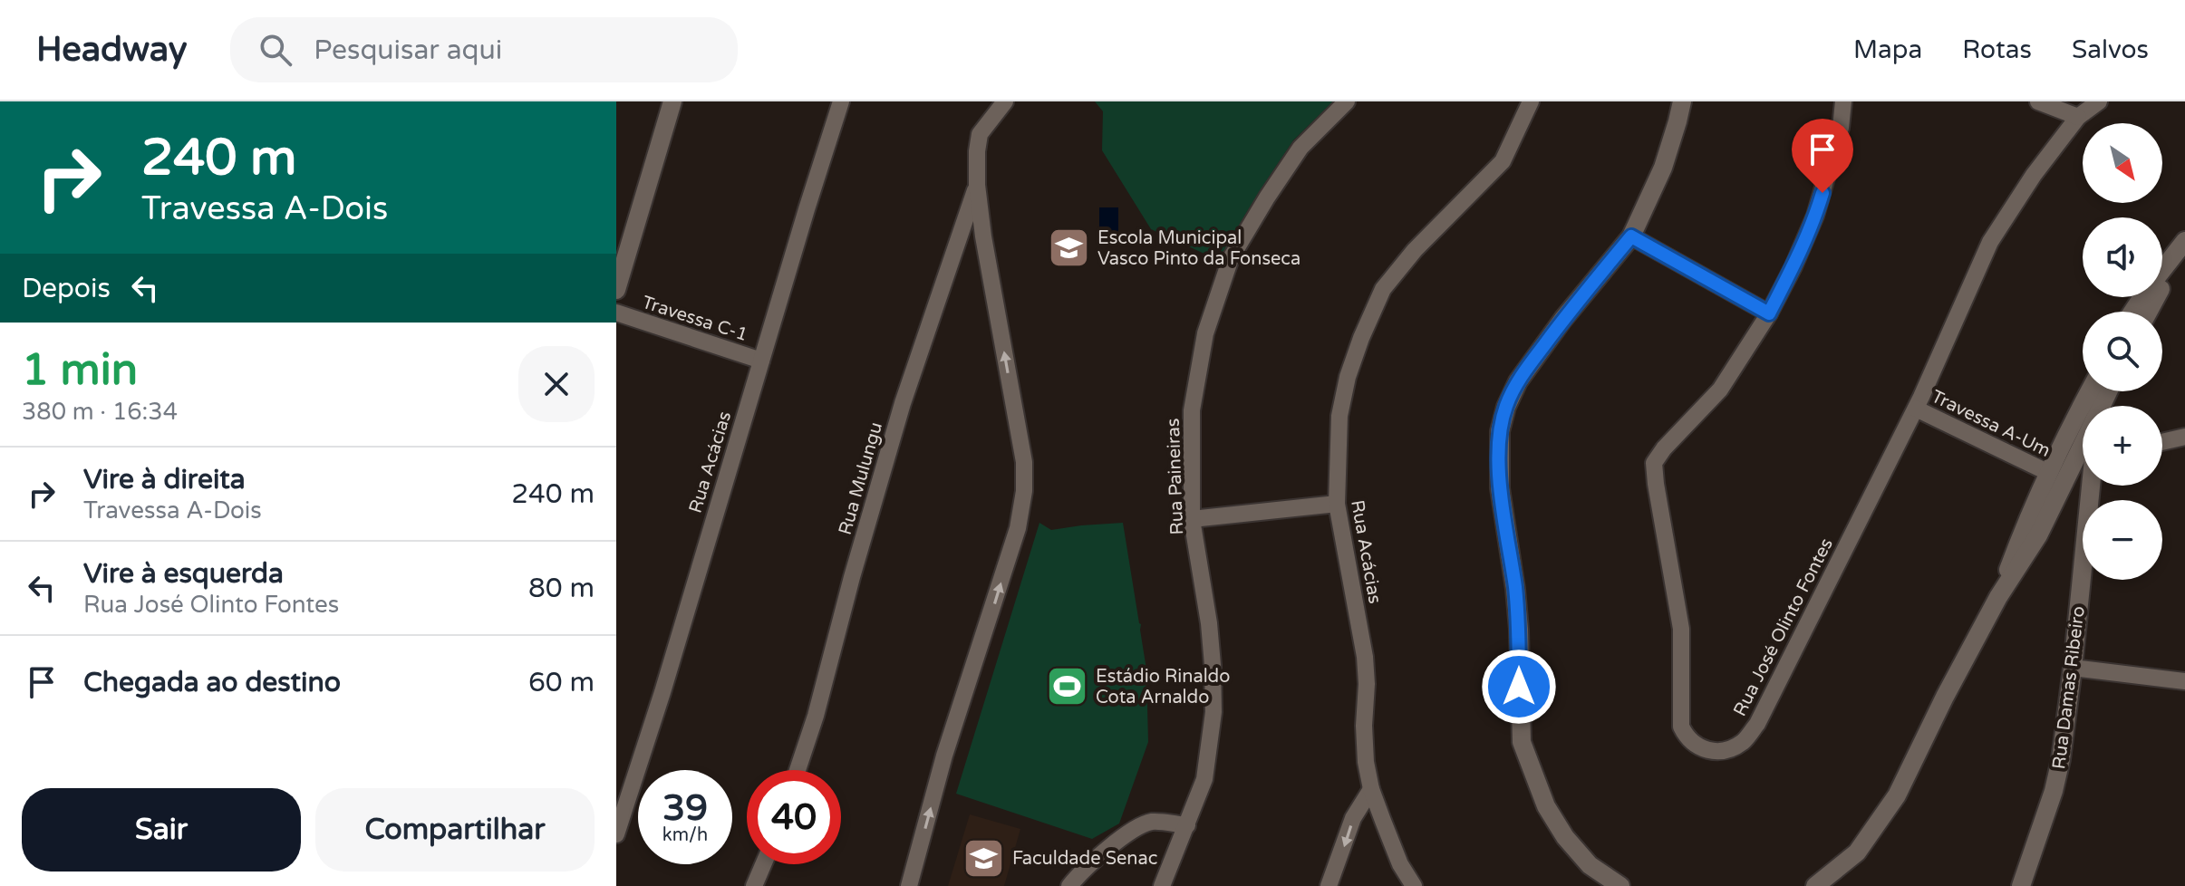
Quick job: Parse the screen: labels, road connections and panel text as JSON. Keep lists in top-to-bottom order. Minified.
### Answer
{"streets":{"street":["Travessa C-1","Travessa A-Um","Rua Acácias","Rua Paineiras","Rua Mulungu","Rua José Olinto Fontes","Rua Damas Ribeiro"]},"crossings":[["Travessa C-1","Rua Acácias"],["Travessa A-Um","Rua José Olinto Fontes"]],"places":{"school or university":["Escola Municipal Vasco Pinto da Fonseca","Faculdade Senac"],"sports":["Estádio Rinaldo Cota Arnaldo"]},"north":"bottom right","page":{"header":"Headway","search":"Pesquisar aqui","nav":["Mapa","Rotas","Salvos"],"turn":["240 m","Travessa A-Dois"],"map_buttons":["+","−"],"then":"Depois","heading":["1 min","380 m · 16:34"],"list":[{"name":"Vire à direita","note":"Travessa A-Dois","value":"240 m"},{"name":"Vire à esquerda","note":"Rua José Olinto Fontes","value":"80 m"},{"name":"Chegada ao destino","value":"60 m"}],"speed":"39 km/h","limit":"40","buttons":["Sair","Compartilhar"]}}
